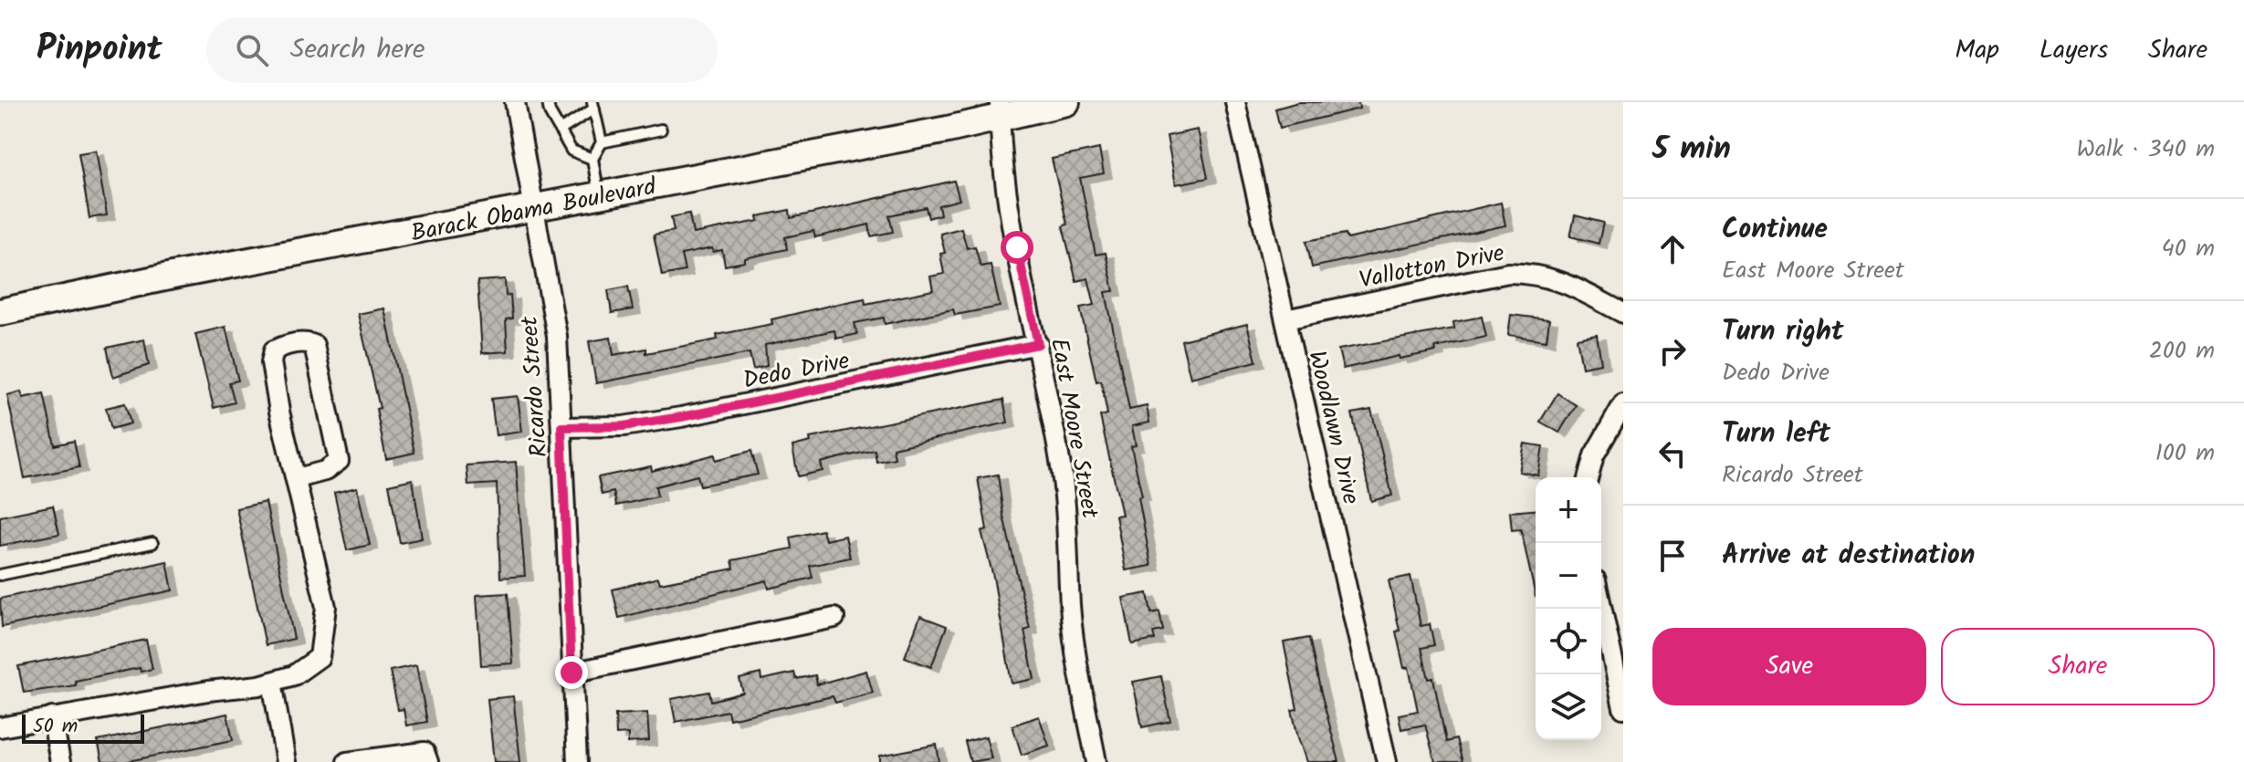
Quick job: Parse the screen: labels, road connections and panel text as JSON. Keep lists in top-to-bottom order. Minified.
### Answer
{"streets":{"main road":["Barack Obama Boulevard"],"street":["Vallotton Drive","Dedo Drive","Ricardo Street","Woodlawn Drive","East Moore Street"]},"crossings":[["Barack Obama Boulevard","Ricardo Street"],["Barack Obama Boulevard","East Moore Street"],["Vallotton Drive","Woodlawn Drive"],["Dedo Drive","Ricardo Street"],["Dedo Drive","East Moore Street"]],"scale_bar":"50 m","page":{"header":"Pinpoint","search":"Search here","nav":["Map","Layers","Share"],"heading":["5 min","Walk · 340 m"],"list":[["Continue","East Moore Street","40 m"],["Turn right","Dedo Drive","200 m"],["Turn left","Ricardo Street","100 m"],"Arrive at destination"],"map_buttons":["+","−"],"buttons":["Save","Share"],"scale":"50 m"}}
